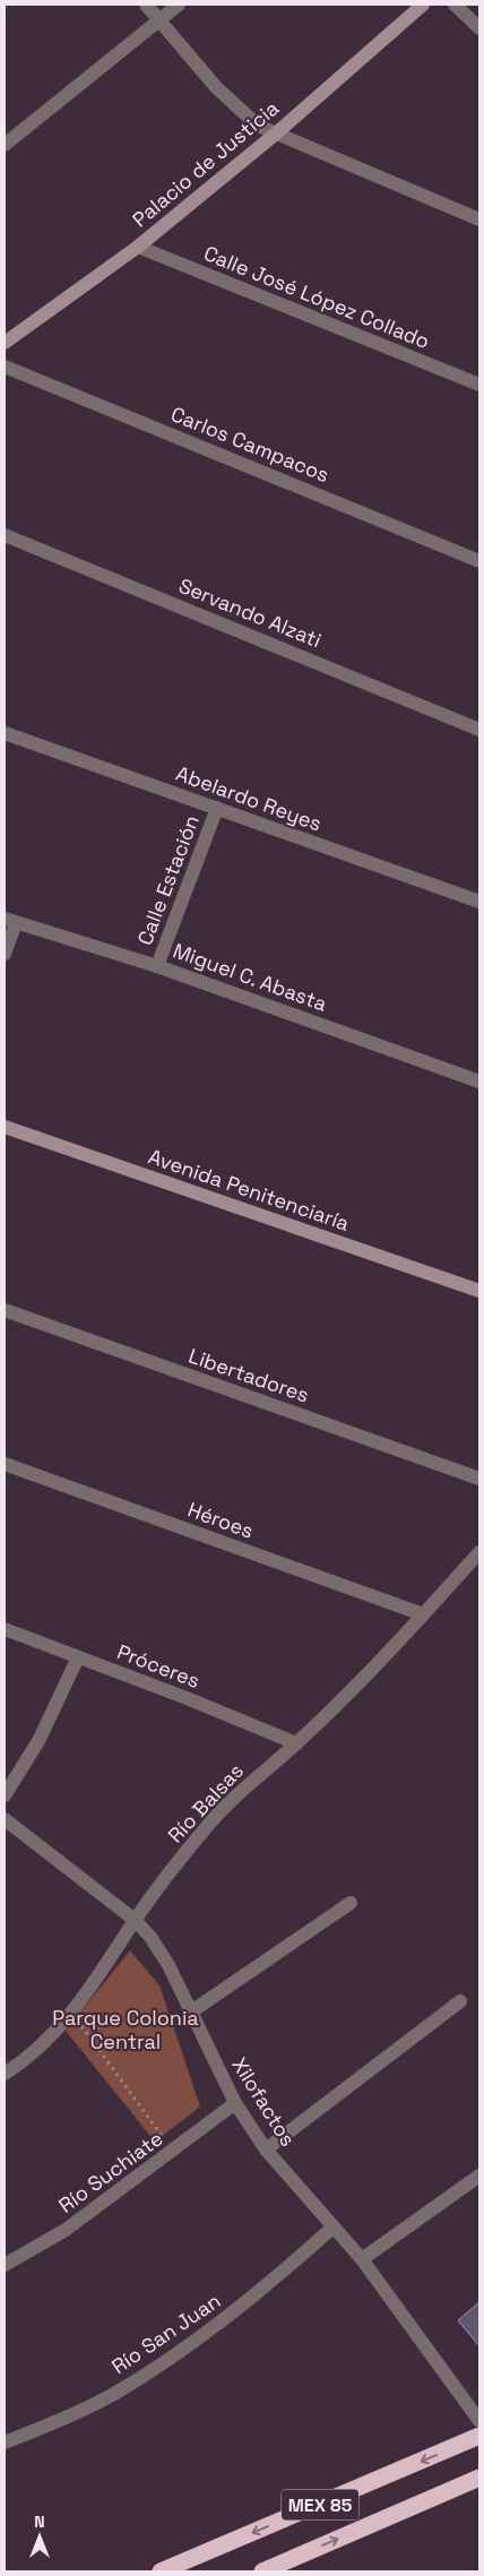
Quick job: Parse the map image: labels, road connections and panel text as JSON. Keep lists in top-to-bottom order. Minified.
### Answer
{"streets":{"highway":["MEX 85"],"street":["Palacio de Justicia","Calle José López Collado","Carlos Campacos","Servando Alzati","Abelardo Reyes","Calle Estación","Miguel C. Abasta","Avenida Penitenciaría","Libertadores","Héroes","Próceres","Río Balsas","Xilofactos","Río Suchiate","Río San Juan"]},"crossings":[["Palacio de Justicia","Calle José López Collado"],["Abelardo Reyes","Calle Estación"],["Calle Estación","Miguel C. Abasta"],["Héroes","Río Balsas"],["Próceres","Río Balsas"],["Río Balsas","Xilofactos"],["Xilofactos","Río Suchiate"],["Xilofactos","Río San Juan"]],"parks":["Parque Colonia Central"],"north":"top"}
